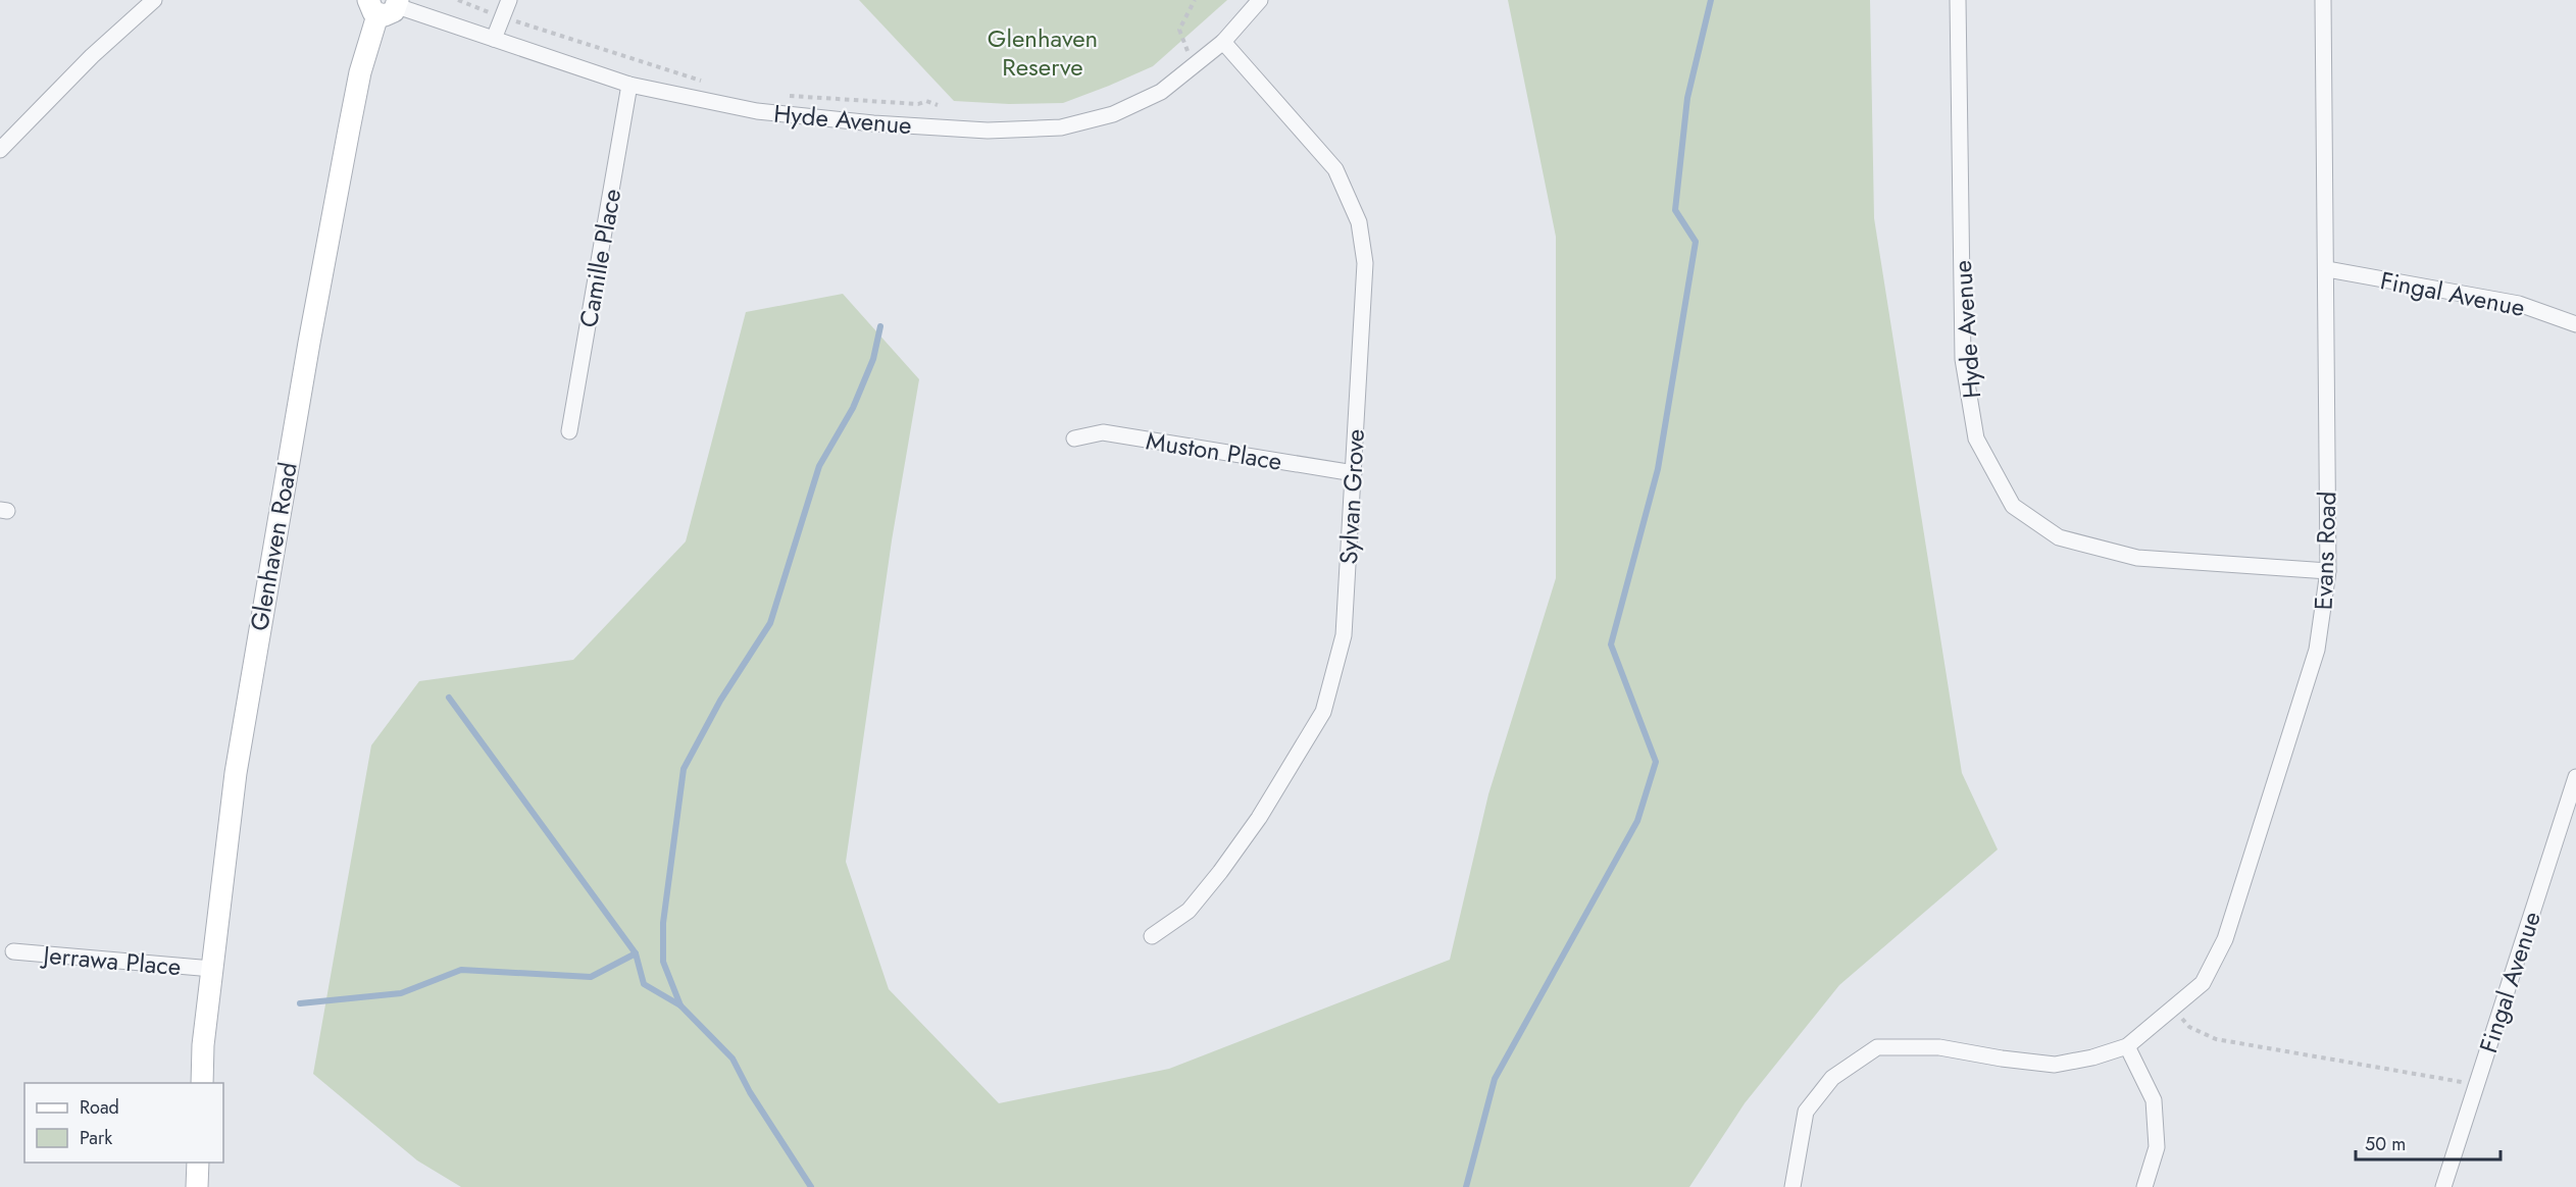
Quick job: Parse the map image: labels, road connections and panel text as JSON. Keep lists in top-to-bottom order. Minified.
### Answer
{"streets":{"main road":["Glenhaven Road"],"street":["Hyde Avenue","Camille Place","Fingal Avenue","Muston Place","Sylvan Grove","Evans Road","Jerrawa Place"]},"crossings":[["Hyde Avenue","Camille Place"],["Hyde Avenue","Sylvan Grove"],["Hyde Avenue","Glenhaven Road"],["Hyde Avenue","Evans Road"],["Fingal Avenue","Evans Road"],["Muston Place","Sylvan Grove"],["Glenhaven Road","Jerrawa Place"]],"parks":["Glenhaven Reserve"],"legend":["Road","Park"],"scale_bar":"50 m"}
